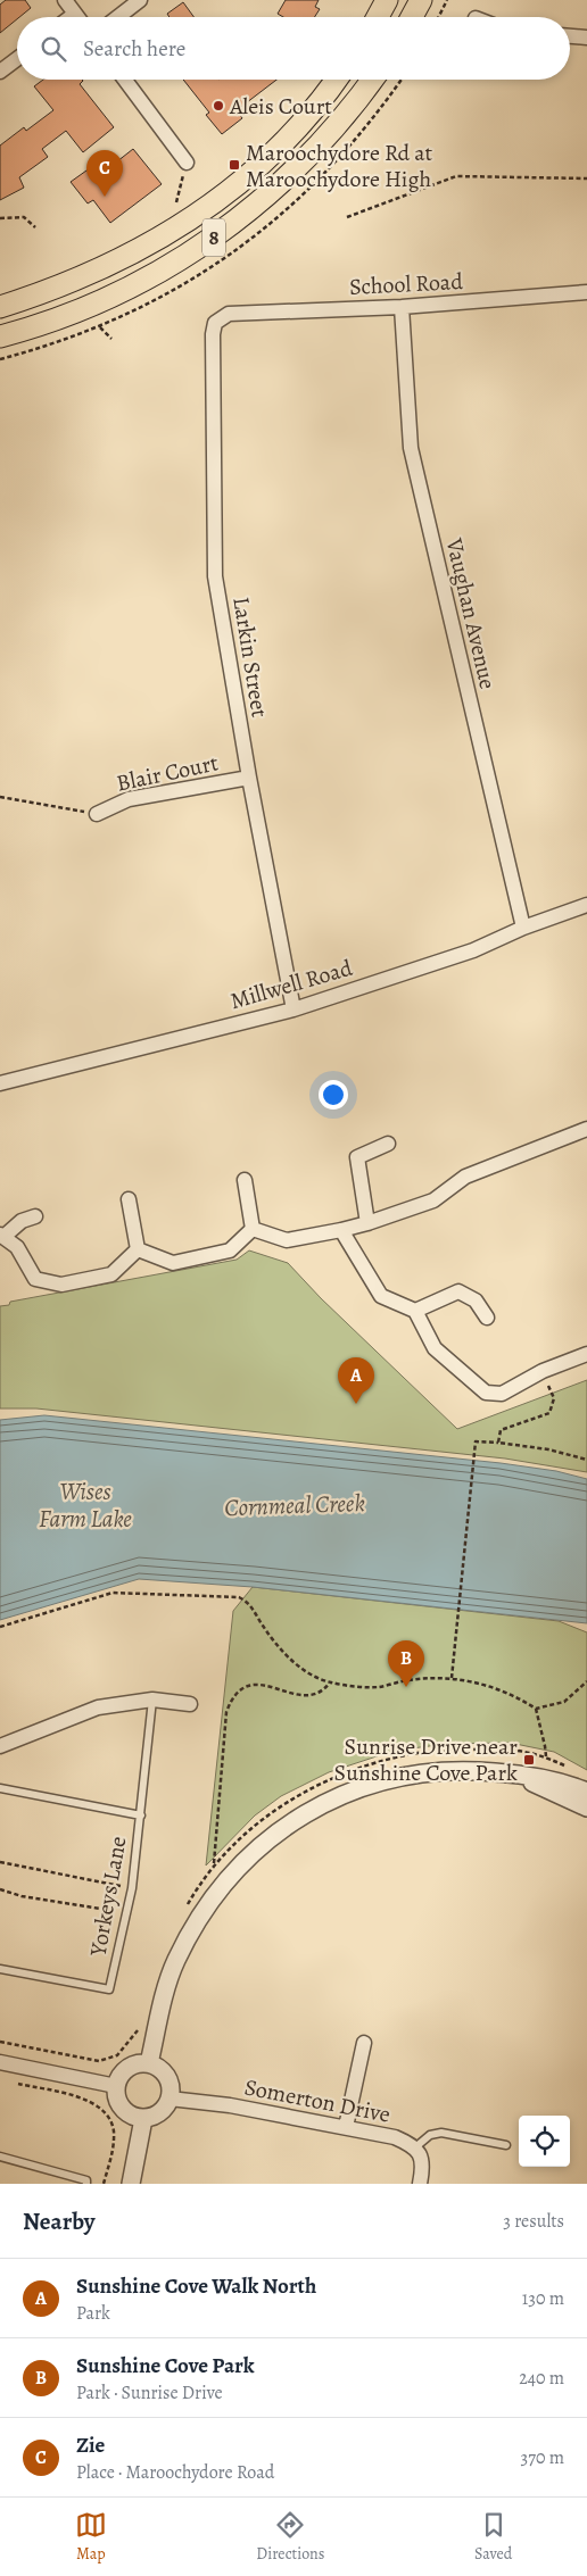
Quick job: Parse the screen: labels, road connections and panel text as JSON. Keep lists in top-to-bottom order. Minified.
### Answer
{"streets":{"main road":["8"],"street":["School Road","Vaughan Avenue","Larkin Street","Blair Court","Millwell Road","Somerton Drive"],"lane":["Yorkeys Lane"]},"crossings":[["School Road","Vaughan Avenue"],["School Road","Larkin Street"],["Vaughan Avenue","Millwell Road"],["Larkin Street","Blair Court"],["Larkin Street","Millwell Road"]],"water":["Wises Farm Lake","Cornmeal Creek"],"places":{"other":["Aleis Court"],"transit":["Maroochydore Rd at Maroochydore High","Sunrise Drive near Sunshine Cove Park"]},"page":{"search":"Search here","pins":["C","A","B"],"heading":["Nearby","3 results"],"list":[{"mark":"A","name":"Sunshine Cove Walk North","note":"Park","value":"130 m"},{"mark":"B","name":"Sunshine Cove Park","note":"Park · Sunrise Drive","value":"240 m"},{"mark":"C","name":"Zie","note":"Place · Maroochydore Road","value":"370 m"}],"nav":["Map","Directions","Saved"]}}
